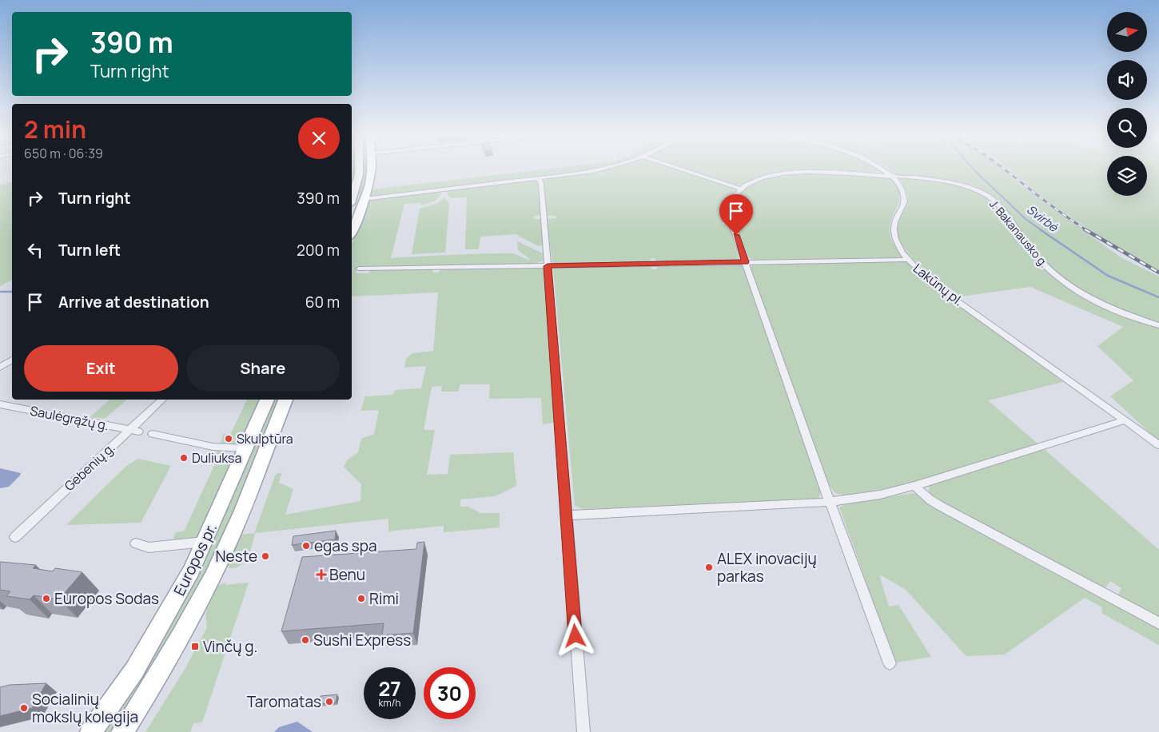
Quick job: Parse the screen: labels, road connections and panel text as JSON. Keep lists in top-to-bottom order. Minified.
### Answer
{"streets":{"main road":["Europos pr."],"street":["J. Bakanausko g.","Lakūnų pl.","Saulėgrąžų g.","Gebenių g."]},"crossings":[["J. Bakanausko g.","Lakūnų pl."],["Saulėgrąžų g.","Gebenių g."]],"water":["Svirbė"],"places":{"other":["Skulptūra","Duliuksa","egas spa","Neste","ALEX inovacijų parkas","Europos Sodas","Rimi","Sushi Express","Taromatas","Socialinių mokslų kolegija"],"health":["Benu"],"transit":["Vinčų g."]},"north":"right","page":{"turn":["390 m","Turn right"],"heading":["2 min","650 m · 06:39"],"list":[{"name":"Turn right","value":"390 m"},{"name":"Turn left","value":"200 m"},{"name":"Arrive at destination","value":"60 m"}],"buttons":["Exit","Share"],"speed":"27 km/h","limit":"30"}}
